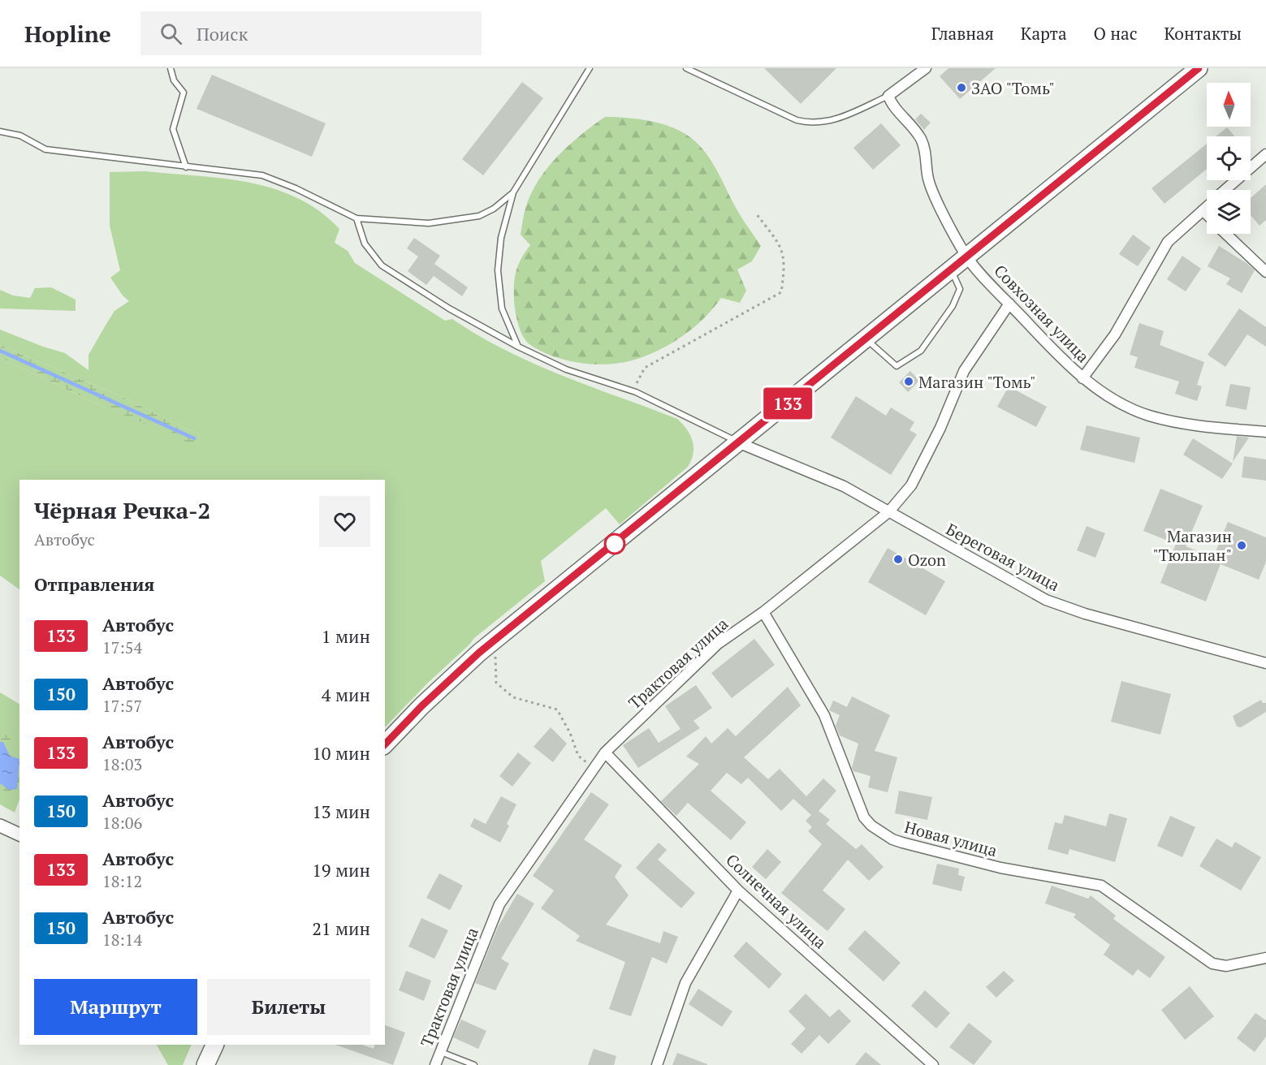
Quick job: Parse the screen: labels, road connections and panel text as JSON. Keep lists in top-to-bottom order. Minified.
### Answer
{"streets":{"street":["Совхозная улица","Береговая улица","Трактовая улица","Новая улица","Солнечная улица"]},"crossings":[["Совхозная улица","Трактовая улица"],["Береговая улица","Трактовая улица"],["Трактовая улица","Новая улица"],["Трактовая улица","Солнечная улица"]],"places":["ЗАО \"Томь\"","Магазин \"Томь\"","Магазин \"Тюльпан\"","Ozon"],"lines":["bus line 133"],"north":"top","page":{"header":"Hopline","search":"Поиск","nav":["Главная","Карта","О нас","Контакты"],"on_map":"133","heading":[["Чёрная Речка-2","Автобус"],"Отправления"],"list":[{"mark":"133","name":"Автобус","note":"17:54","value":"1 мин"},{"mark":"150","name":"Автобус","note":"17:57","value":"4 мин"},{"mark":"133","name":"Автобус","note":"18:03","value":"10 мин"},{"mark":"150","name":"Автобус","note":"18:06","value":"13 мин"},{"mark":"133","name":"Автобус","note":"18:12","value":"19 мин"},{"mark":"150","name":"Автобус","note":"18:14","value":"21 мин"}],"buttons":["Маршрут","Билеты"]}}
